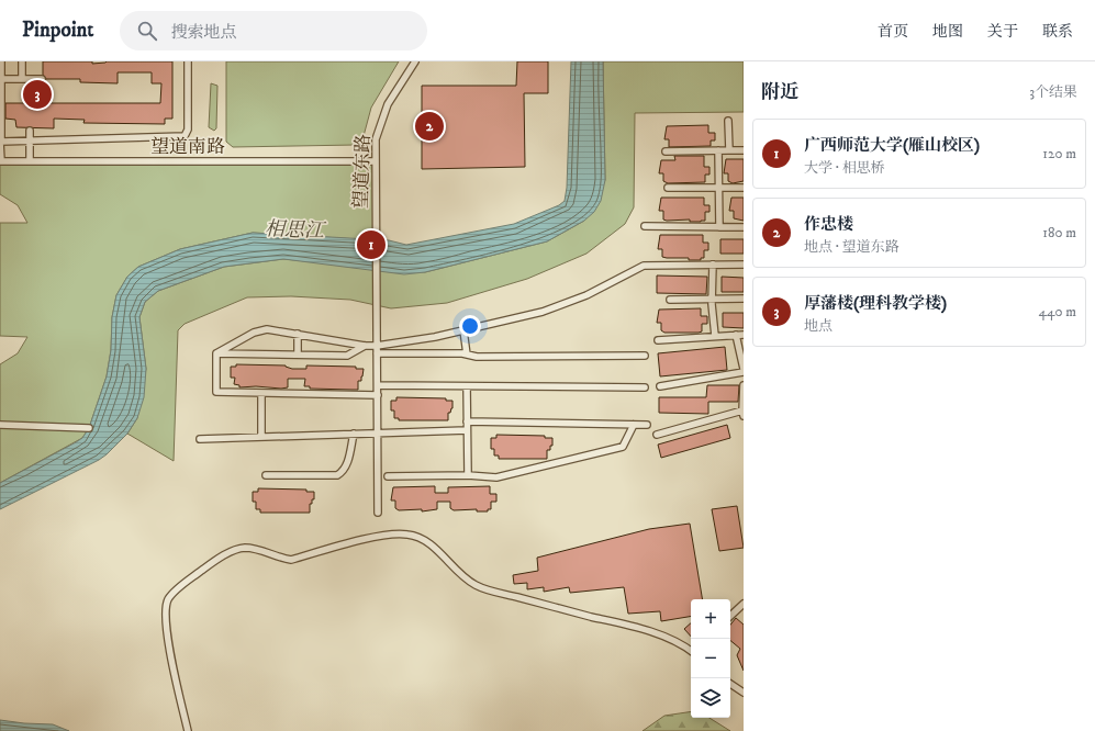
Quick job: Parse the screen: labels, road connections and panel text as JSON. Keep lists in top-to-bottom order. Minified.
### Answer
{"streets":{"street":["望道南路","望道东路"]},"crossings":[["望道南路","望道东路"]],"water":["相思江"],"page":{"header":"Pinpoint","search":"搜索地点","nav":["首页","地图","关于","联系"],"heading":["附近","3个结果"],"pins":["3","2","1"],"list":[{"mark":"1","name":"广西师范大学(雁山校区)","note":"大学 · 相思桥","value":"120 m"},{"mark":"2","name":"作忠楼","note":"地点 · 望道东路","value":"180 m"},{"mark":"3","name":"厚藩楼(理科教学楼)","note":"地点","value":"440 m"}],"map_buttons":["+","−"]}}
